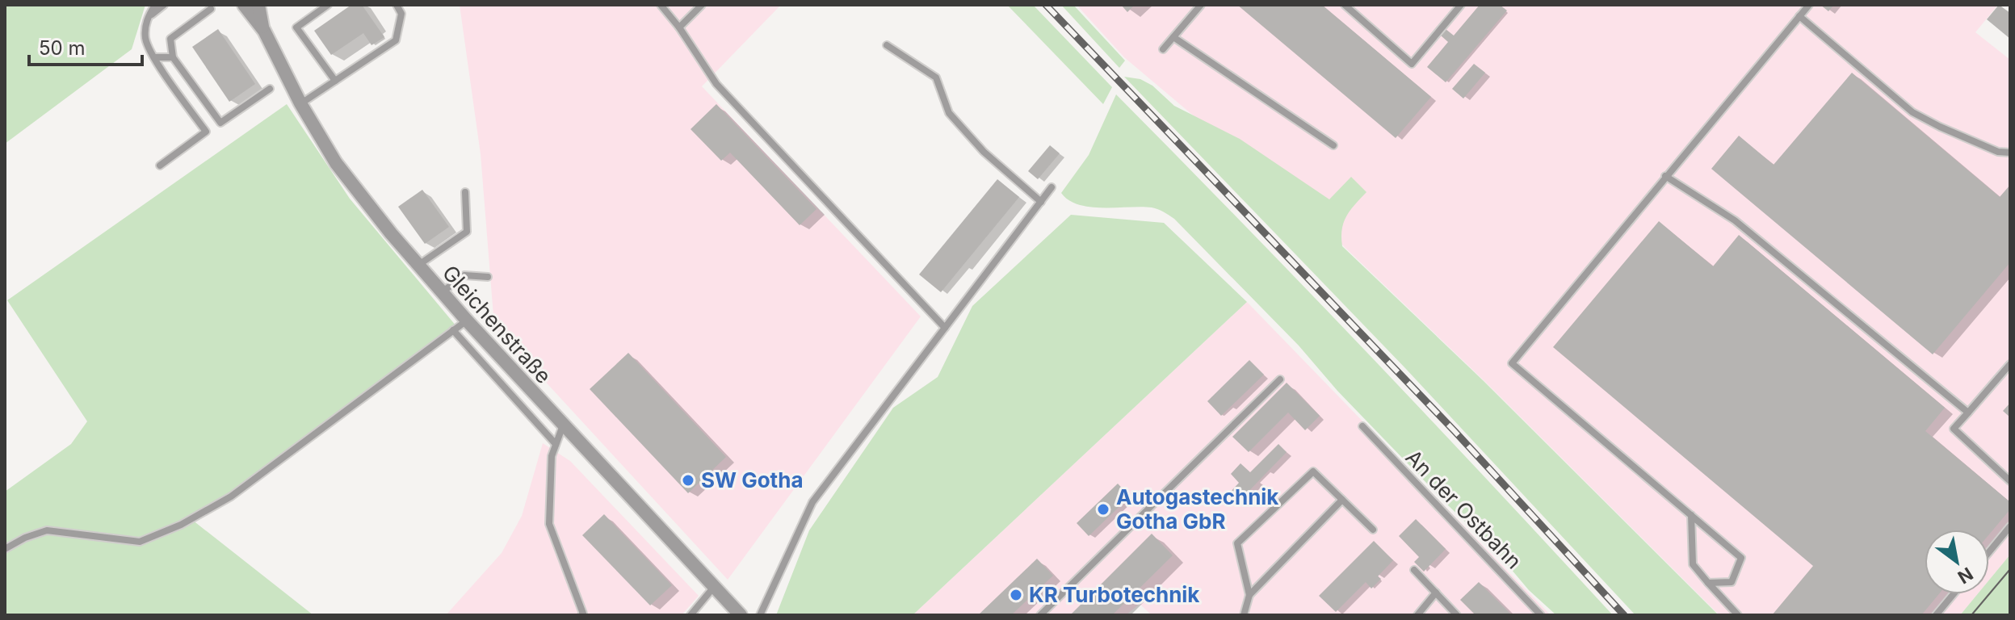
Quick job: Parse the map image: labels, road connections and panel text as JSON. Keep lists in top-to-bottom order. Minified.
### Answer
{"streets":{"street":["Gleichenstraße"],"lane":["An der Ostbahn"]},"places":["SW Gotha","Autogastechnik Gotha GbR","KR Turbotechnik"],"scale_bar":"50 m","north":"bottom right"}
